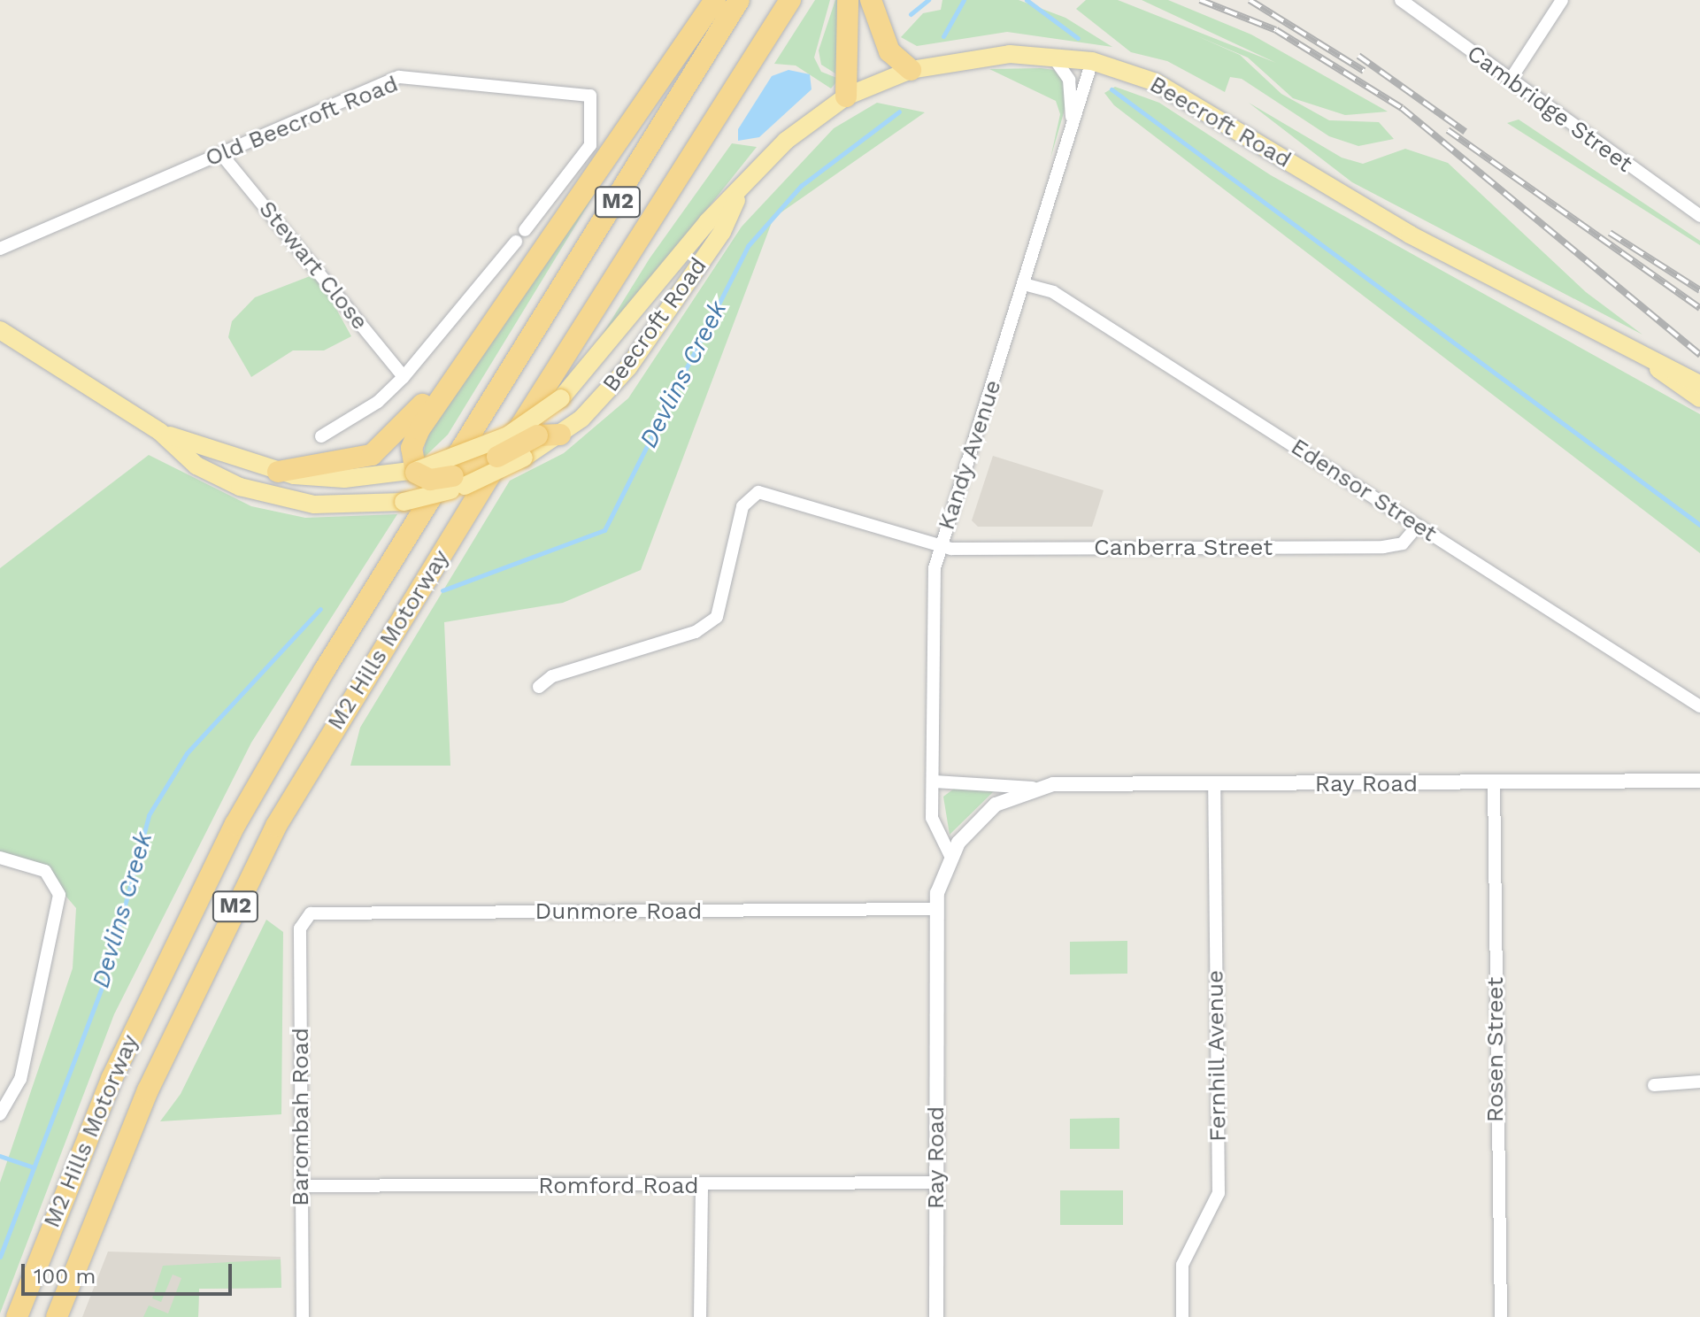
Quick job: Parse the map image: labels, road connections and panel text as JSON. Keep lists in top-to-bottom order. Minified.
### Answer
{"streets":{"highway":["M2","M2 Hills Motorway"],"main road":["Beecroft Road"],"street":["Cambridge Street","Old Beecroft Road","Stewart Close","Kandy Avenue","Edensor Street","Canberra Street","Ray Road","Dunmore Road","Rosen Street","Fernhill Avenue","Barombah Road","Romford Road"]},"crossings":[["Old Beecroft Road","Stewart Close"],["Beecroft Road","M2"],["Beecroft Road","Kandy Avenue"],["Kandy Avenue","Edensor Street"],["Kandy Avenue","Canberra Street"],["Kandy Avenue","Ray Road"],["Edensor Street","Canberra Street"],["Ray Road","Dunmore Road"],["Ray Road","Rosen Street"],["Ray Road","Fernhill Avenue"],["Ray Road","Romford Road"],["Dunmore Road","Barombah Road"],["Barombah Road","Romford Road"]],"water":["Devlins Creek"],"scale_bar":"100 m"}
